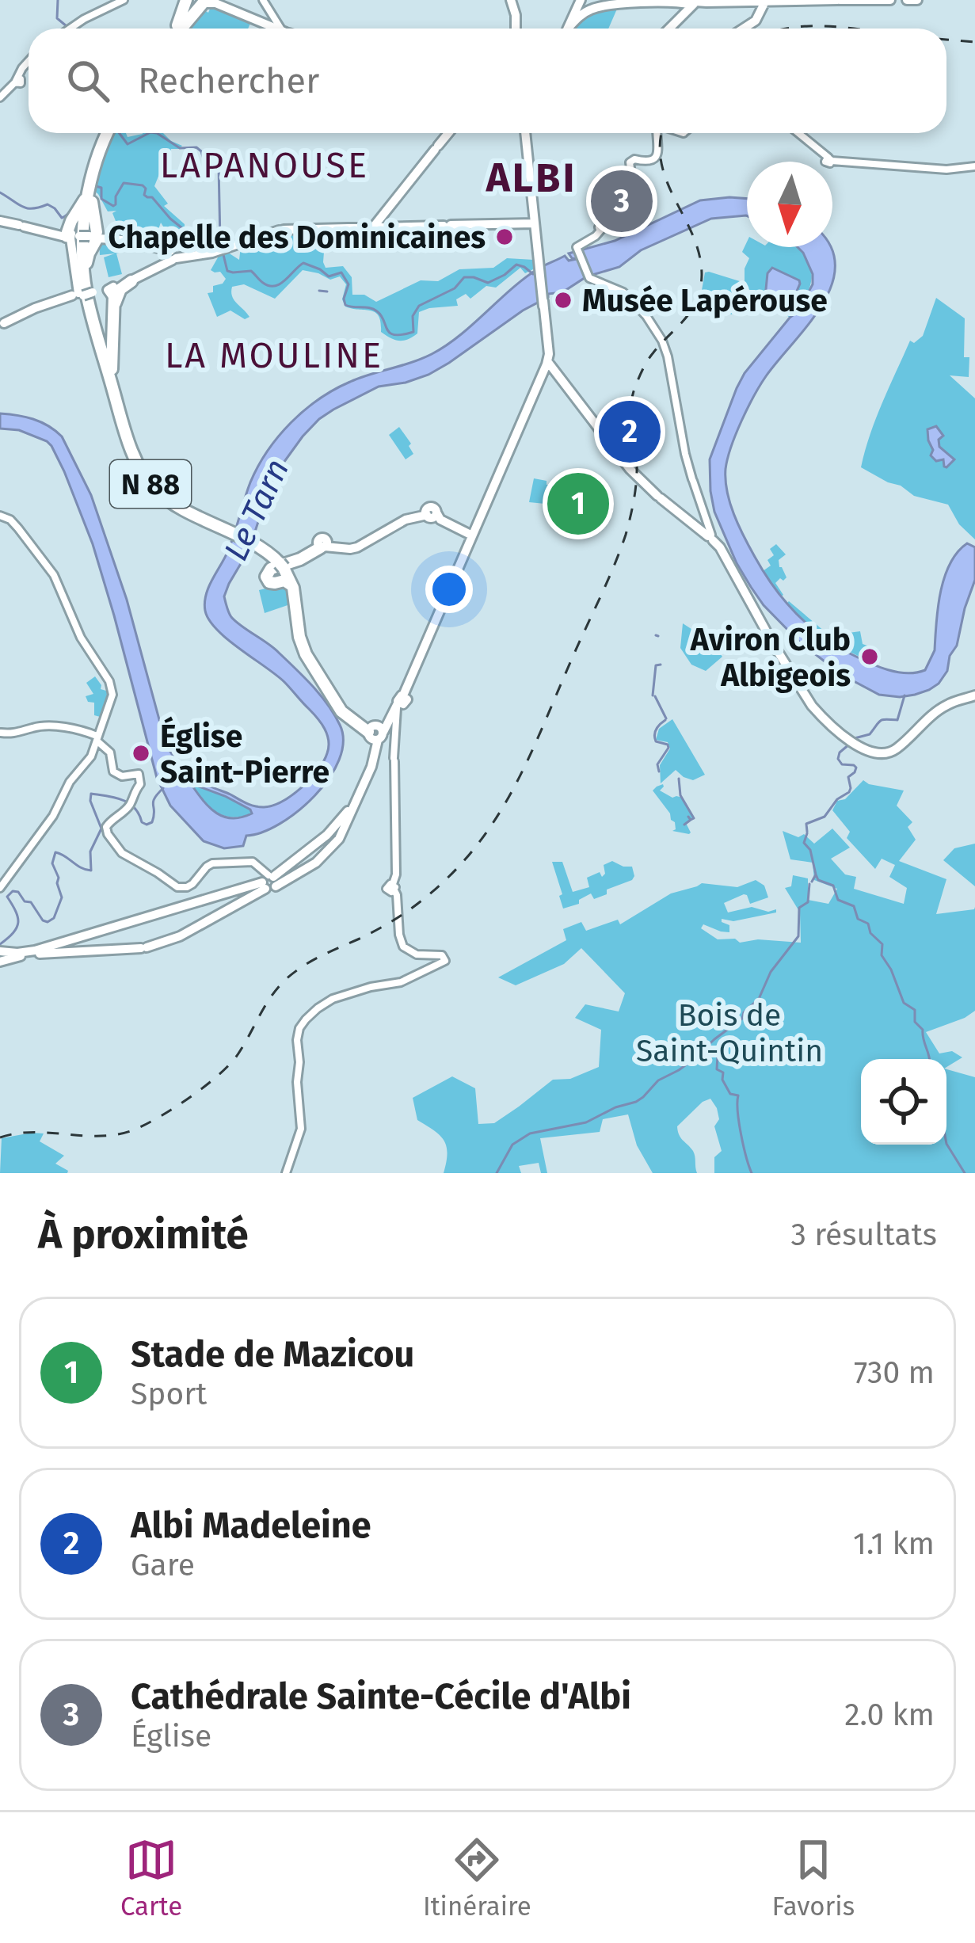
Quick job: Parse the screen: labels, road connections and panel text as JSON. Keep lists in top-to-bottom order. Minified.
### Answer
{"streets":{"highway":["N 88"]},"districts":["LAPANOUSE","ALBI","LA MOULINE"],"water":["Le Tarn"],"parks":["Bois de Saint-Quintin"],"places":["Chapelle des Dominicaines","Musée Lapérouse","Aviron Club Albigeois","Église Saint-Pierre"],"north":"bottom","page":{"search":"Rechercher","pins":["3","2","1"],"heading":["À proximité","3 résultats"],"list":[{"mark":"1","name":"Stade de Mazicou","note":"Sport","value":"730 m"},{"mark":"2","name":"Albi Madeleine","note":"Gare","value":"1.1 km"},{"mark":"3","name":"Cathédrale Sainte-Cécile d'Albi","note":"Église","value":"2.0 km"}],"nav":["Carte","Itinéraire","Favoris"]}}
